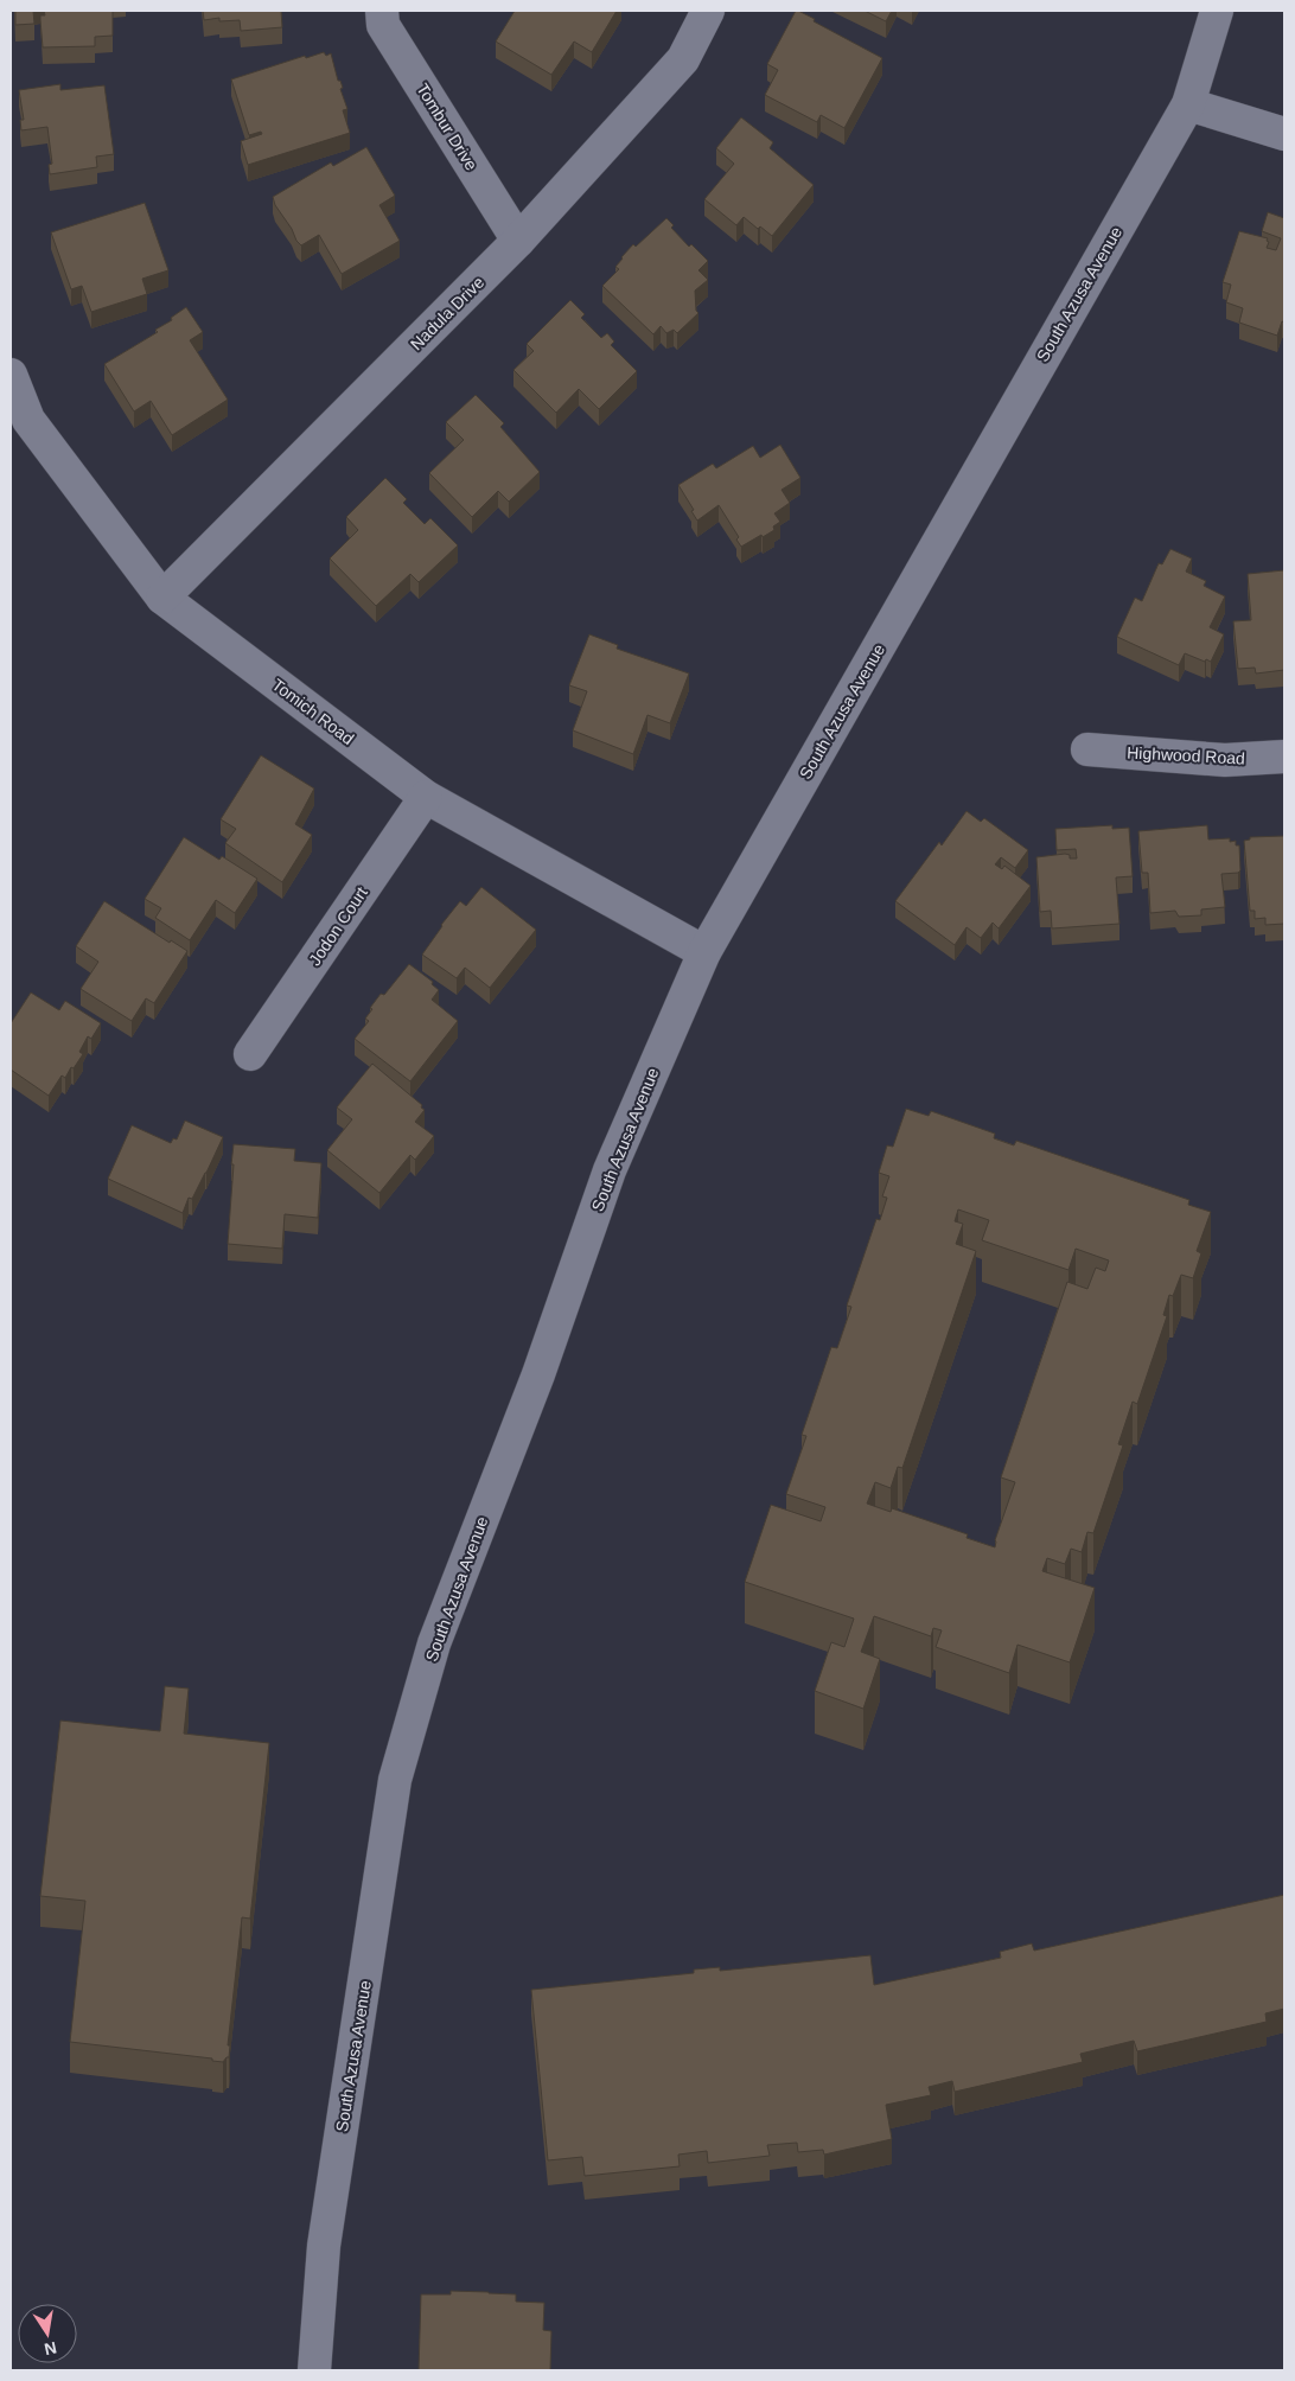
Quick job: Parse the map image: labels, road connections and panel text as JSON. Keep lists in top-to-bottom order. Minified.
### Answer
{"streets":{"street":["Tombur Drive","South Azusa Avenue","Nadula Drive","Tomich Road","Highwood Road","Jodon Court"]},"crossings":[["Tombur Drive","Nadula Drive"],["South Azusa Avenue","Tomich Road"],["Nadula Drive","Tomich Road"],["Tomich Road","Jodon Court"]],"north":"bottom"}
